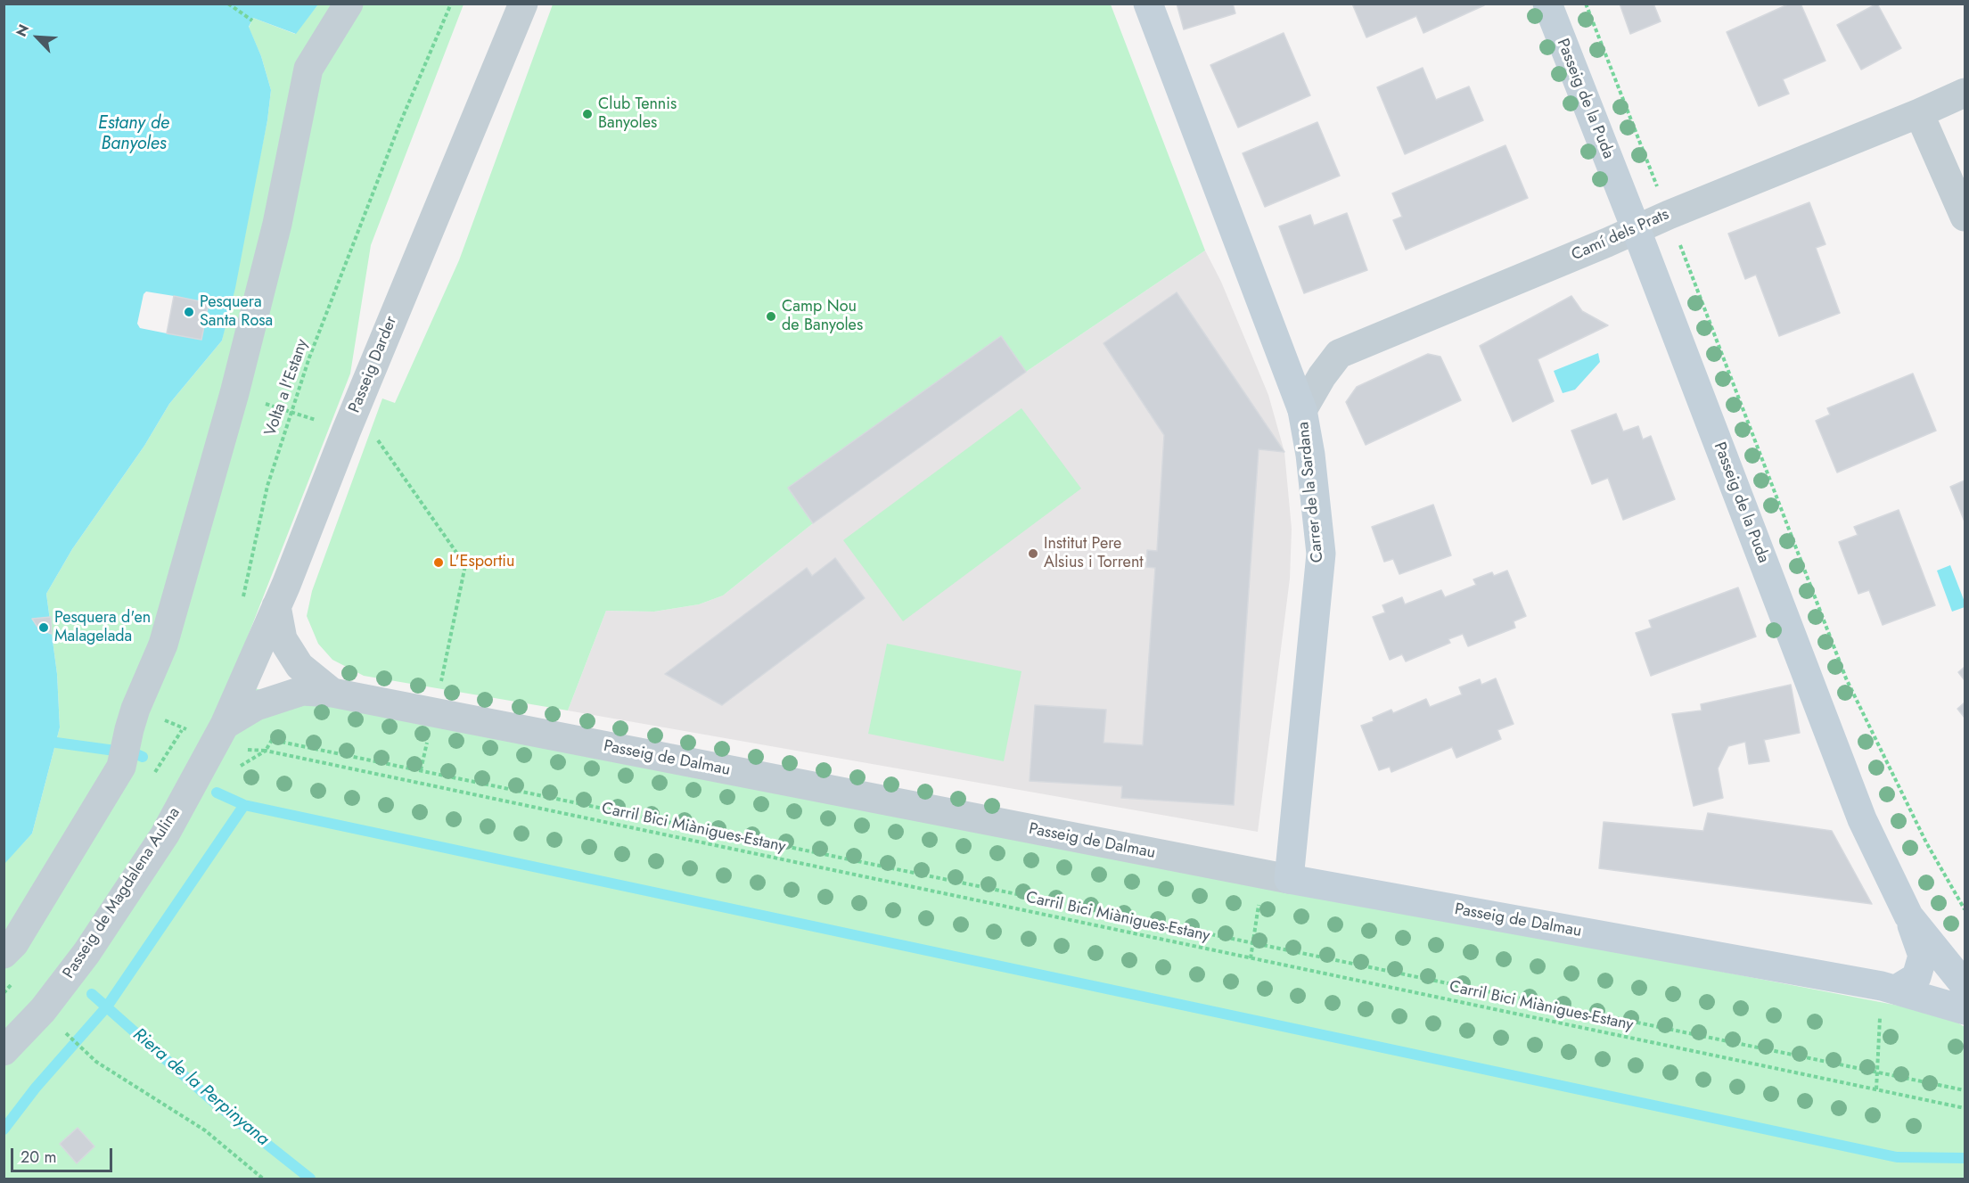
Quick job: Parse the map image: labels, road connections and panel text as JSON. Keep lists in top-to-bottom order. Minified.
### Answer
{"streets":{"main road":["Passeig de la Puda","Carrer de la Sardana","Passeig de Dalmau"],"street":["Camí dels Prats","Passeig Darder","Passeig de Magdalena Aulina"],"path":["Volta a l'Estany","Carril Bici Miànigues-Estany"]},"crossings":[["Passeig de la Puda","Camí dels Prats"],["Camí dels Prats","Carrer de la Sardana"],["Passeig Darder","Passeig de Dalmau"],["Passeig Darder","Passeig de Magdalena Aulina"],["Carrer de la Sardana","Passeig de Dalmau"],["Passeig de Dalmau","Passeig de Magdalena Aulina"]],"water":["Estany de Banyoles","Riera de la Perpinyana"],"places":["Club Tennis Banyoles","Pesquera Santa Rosa","Camp Nou de Banyoles","Institut Pere Alsius i Torrent","L'Esportiu","Pesquera d'en Malagelada"],"scale_bar":"20 m","north":"top left"}
